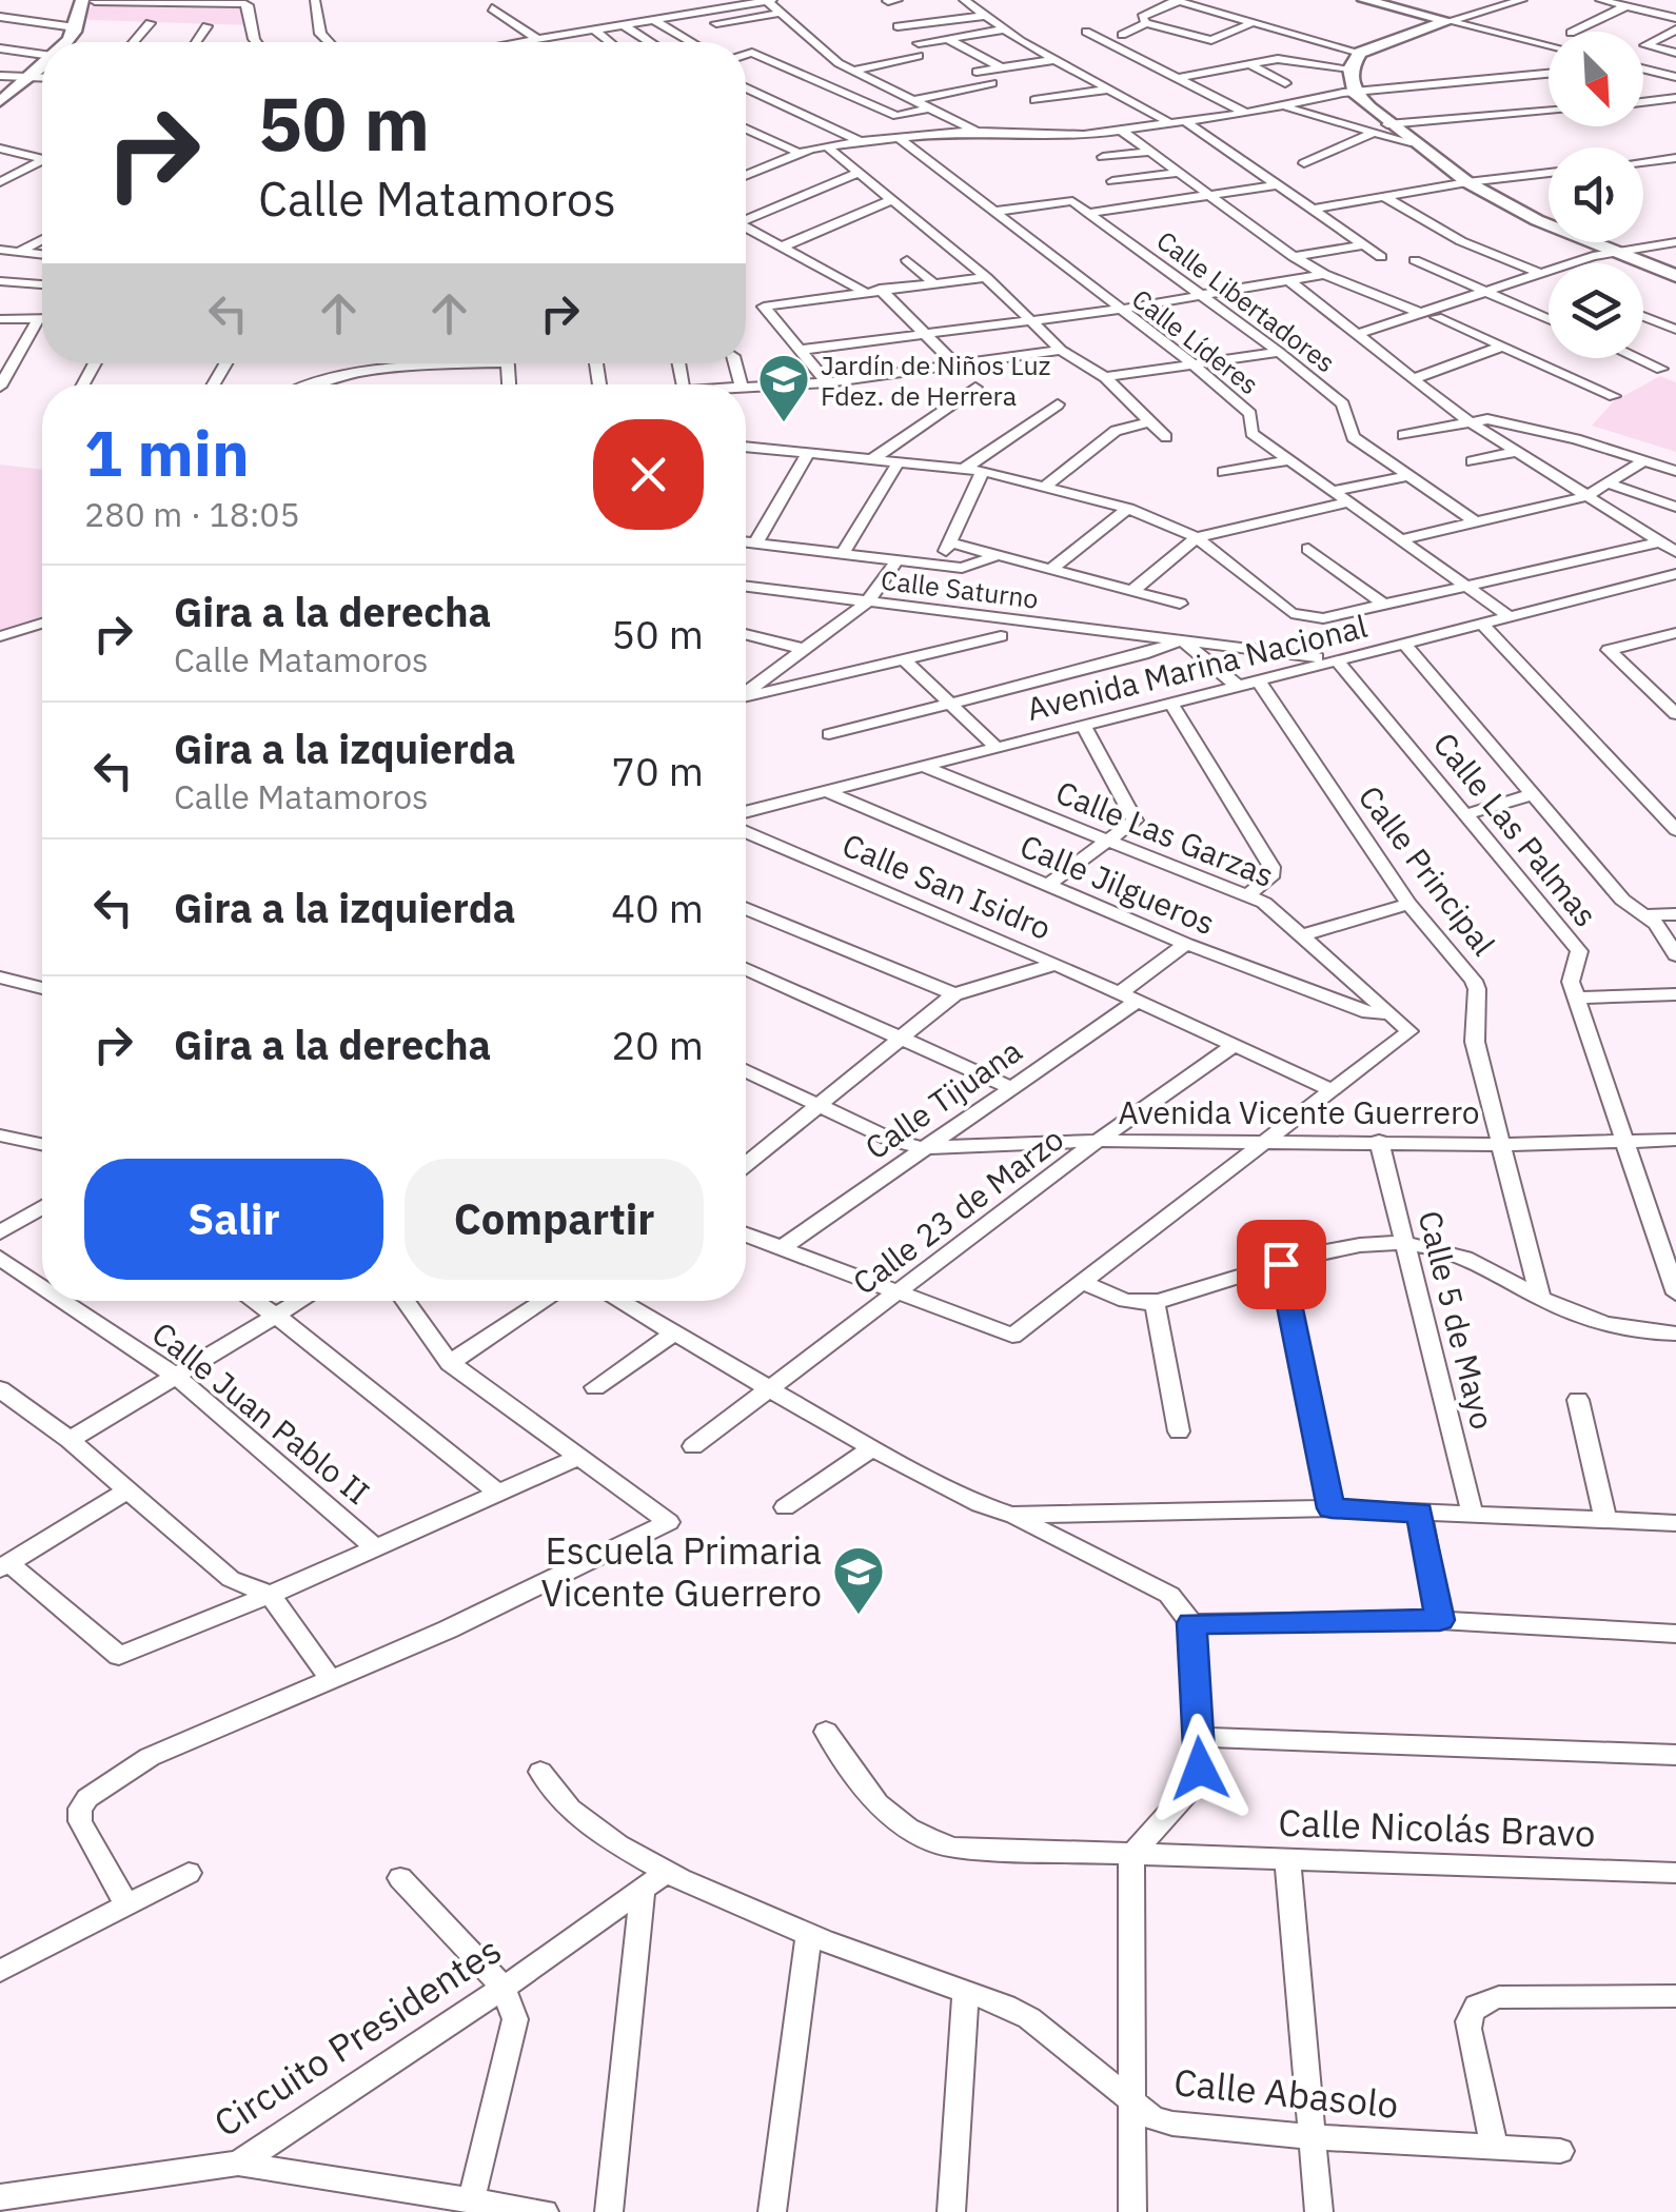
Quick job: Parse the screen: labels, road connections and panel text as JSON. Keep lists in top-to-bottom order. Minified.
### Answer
{"streets":{"street":["Calle Libertadores","Calle Líderes","Calle Saturno","Avenida Marina Nacional","Calle Las Palmas","Calle Las Garzas","Calle Principal","Calle Jilgueros","Calle San Isidro","Calle Tijuana","Avenida Vicente Guerrero","Calle 23 de Marzo","Calle 5 de Mayo","Calle Juan Pablo II","Calle Nicolás Bravo","Circuito Presidentes","Calle Abasolo"]},"crossings":[["Calle Libertadores","Calle Líderes"],["Calle Líderes","Avenida Marina Nacional"],["Avenida Marina Nacional","Calle Las Palmas"],["Avenida Marina Nacional","Calle Las Garzas"],["Avenida Marina Nacional","Calle Principal"],["Avenida Marina Nacional","Calle Jilgueros"],["Calle Las Palmas","Avenida Vicente Guerrero"],["Calle Las Garzas","Calle Jilgueros"],["Calle Las Garzas","Calle San Isidro"],["Calle Principal","Avenida Vicente Guerrero"],["Calle Jilgueros","Calle Tijuana"],["Calle San Isidro","Calle Tijuana"],["Calle San Isidro","Calle 23 de Marzo"],["Calle Tijuana","Avenida Vicente Guerrero"],["Avenida Vicente Guerrero","Calle 23 de Marzo"],["Avenida Vicente Guerrero","Calle 5 de Mayo"],["Circuito Presidentes","Calle Abasolo"]],"places":{"school or university":["Jardín de Niños Luz Fdez. de Herrera","Escuela Primaria Vicente Guerrero"]},"north":"bottom right","page":{"turn":["50 m","Calle Matamoros"],"heading":["1 min","280 m · 18:05"],"list":[{"name":"Gira a la derecha","note":"Calle Matamoros","value":"50 m"},{"name":"Gira a la izquierda","note":"Calle Matamoros","value":"70 m"},{"name":"Gira a la izquierda","value":"40 m"},{"name":"Gira a la derecha","value":"20 m"}],"buttons":["Salir","Compartir"]}}
